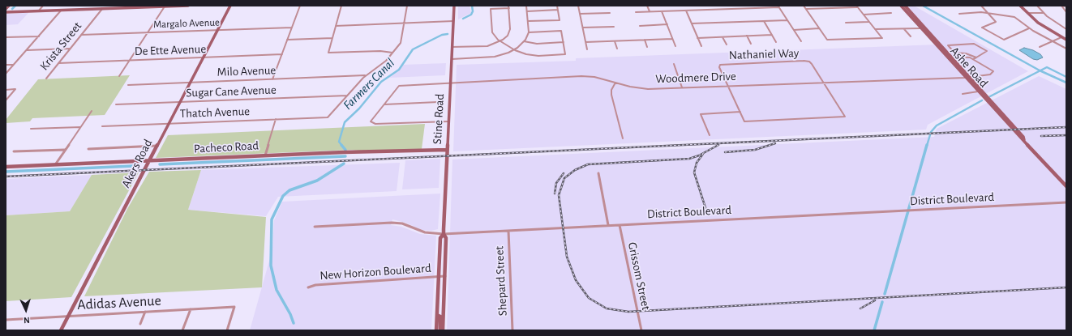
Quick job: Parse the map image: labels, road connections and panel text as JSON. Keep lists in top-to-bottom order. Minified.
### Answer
{"streets":{"street":["Margalo Avenue","Krista Street","De Ette Avenue","Nathaniel Way","Ashe Road","Milo Avenue","Woodmere Drive","Sugar Cane Avenue","Thatch Avenue","Stine Road","Pacheco Road","Akers Road","District Boulevard","New Horizon Boulevard","Grissom Street","Shepard Street","Adidas Avenue"]},"crossings":[["Margalo Avenue","Krista Street"],["Margalo Avenue","Akers Road"],["Krista Street","De Ette Avenue"],["De Ette Avenue","Akers Road"],["Nathaniel Way","Woodmere Drive"],["Ashe Road","Woodmere Drive"],["Milo Avenue","Akers Road"],["Woodmere Drive","Stine Road"],["Sugar Cane Avenue","Thatch Avenue"],["Sugar Cane Avenue","Akers Road"],["Thatch Avenue","Akers Road"],["Stine Road","Pacheco Road"],["Stine Road","District Boulevard"],["Stine Road","New Horizon Boulevard"],["Pacheco Road","Akers Road"],["Akers Road","Adidas Avenue"],["District Boulevard","Grissom Street"],["District Boulevard","Shepard Street"]],"water":["Farmers Canal"],"north":"bottom"}
